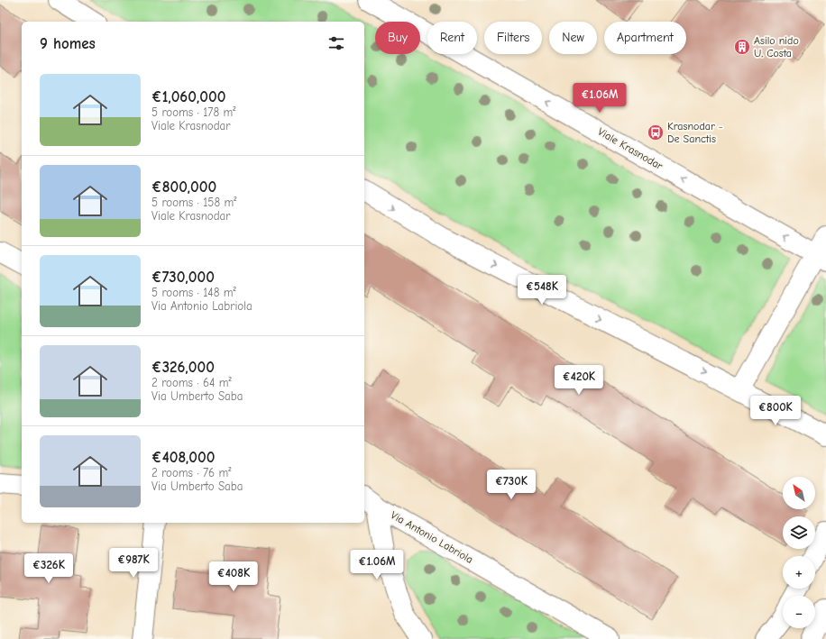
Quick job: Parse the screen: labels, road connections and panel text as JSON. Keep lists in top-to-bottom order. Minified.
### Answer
{"streets":{"street":["Viale Krasnodar","Via Antonio Labriola"]},"places":{"building":["Asilo nido U. Costa"],"bus stop":["Krasnodar - De Sanctis"]},"north":"top left","page":{"chip":["Buy","Rent","Filters","New","Apartment"],"heading":"9 homes","list":[{"name":"€1,060,000","note":"5 rooms · 178 m² · Viale Krasnodar"},{"name":"€800,000","note":"5 rooms · 158 m² · Viale Krasnodar"},{"name":"€730,000","note":"5 rooms · 148 m² · Via Antonio Labriola"},{"name":"€326,000","note":"2 rooms · 64 m² · Via Umberto Saba"},{"name":"€408,000","note":"2 rooms · 76 m² · Via Umberto Saba"}],"price":["€1.06M","€548K","€420K","€800K","€730K","€987K","€1.06M","€326K","€408K"],"map_buttons":["+","−"]}}
